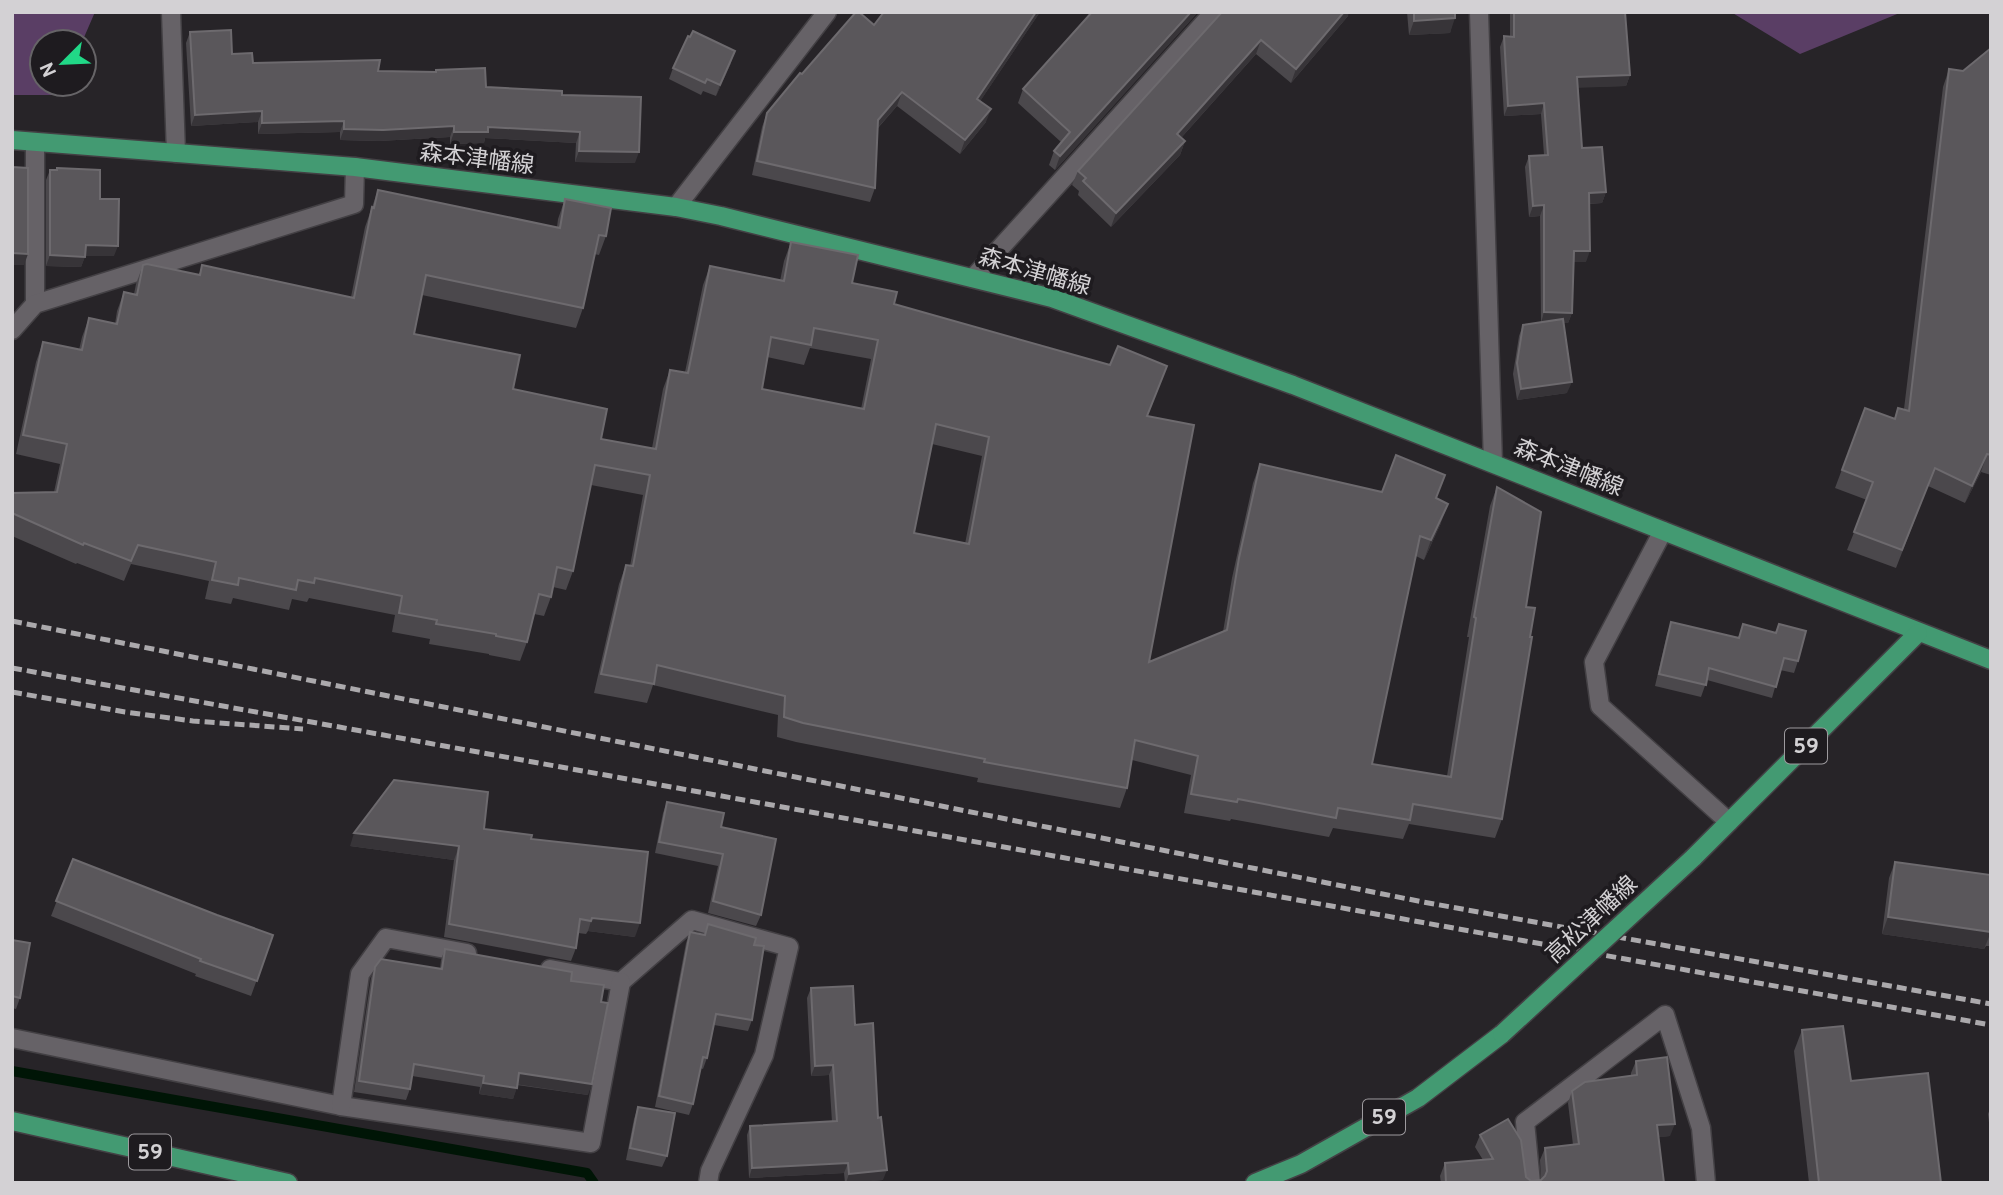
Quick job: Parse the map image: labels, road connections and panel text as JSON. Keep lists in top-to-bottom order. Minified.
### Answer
{"streets":{"main road":["森本津幡線","59","高松津幡線"]},"crossings":[["森本津幡線","高松津幡線"]],"north":"bottom left"}
